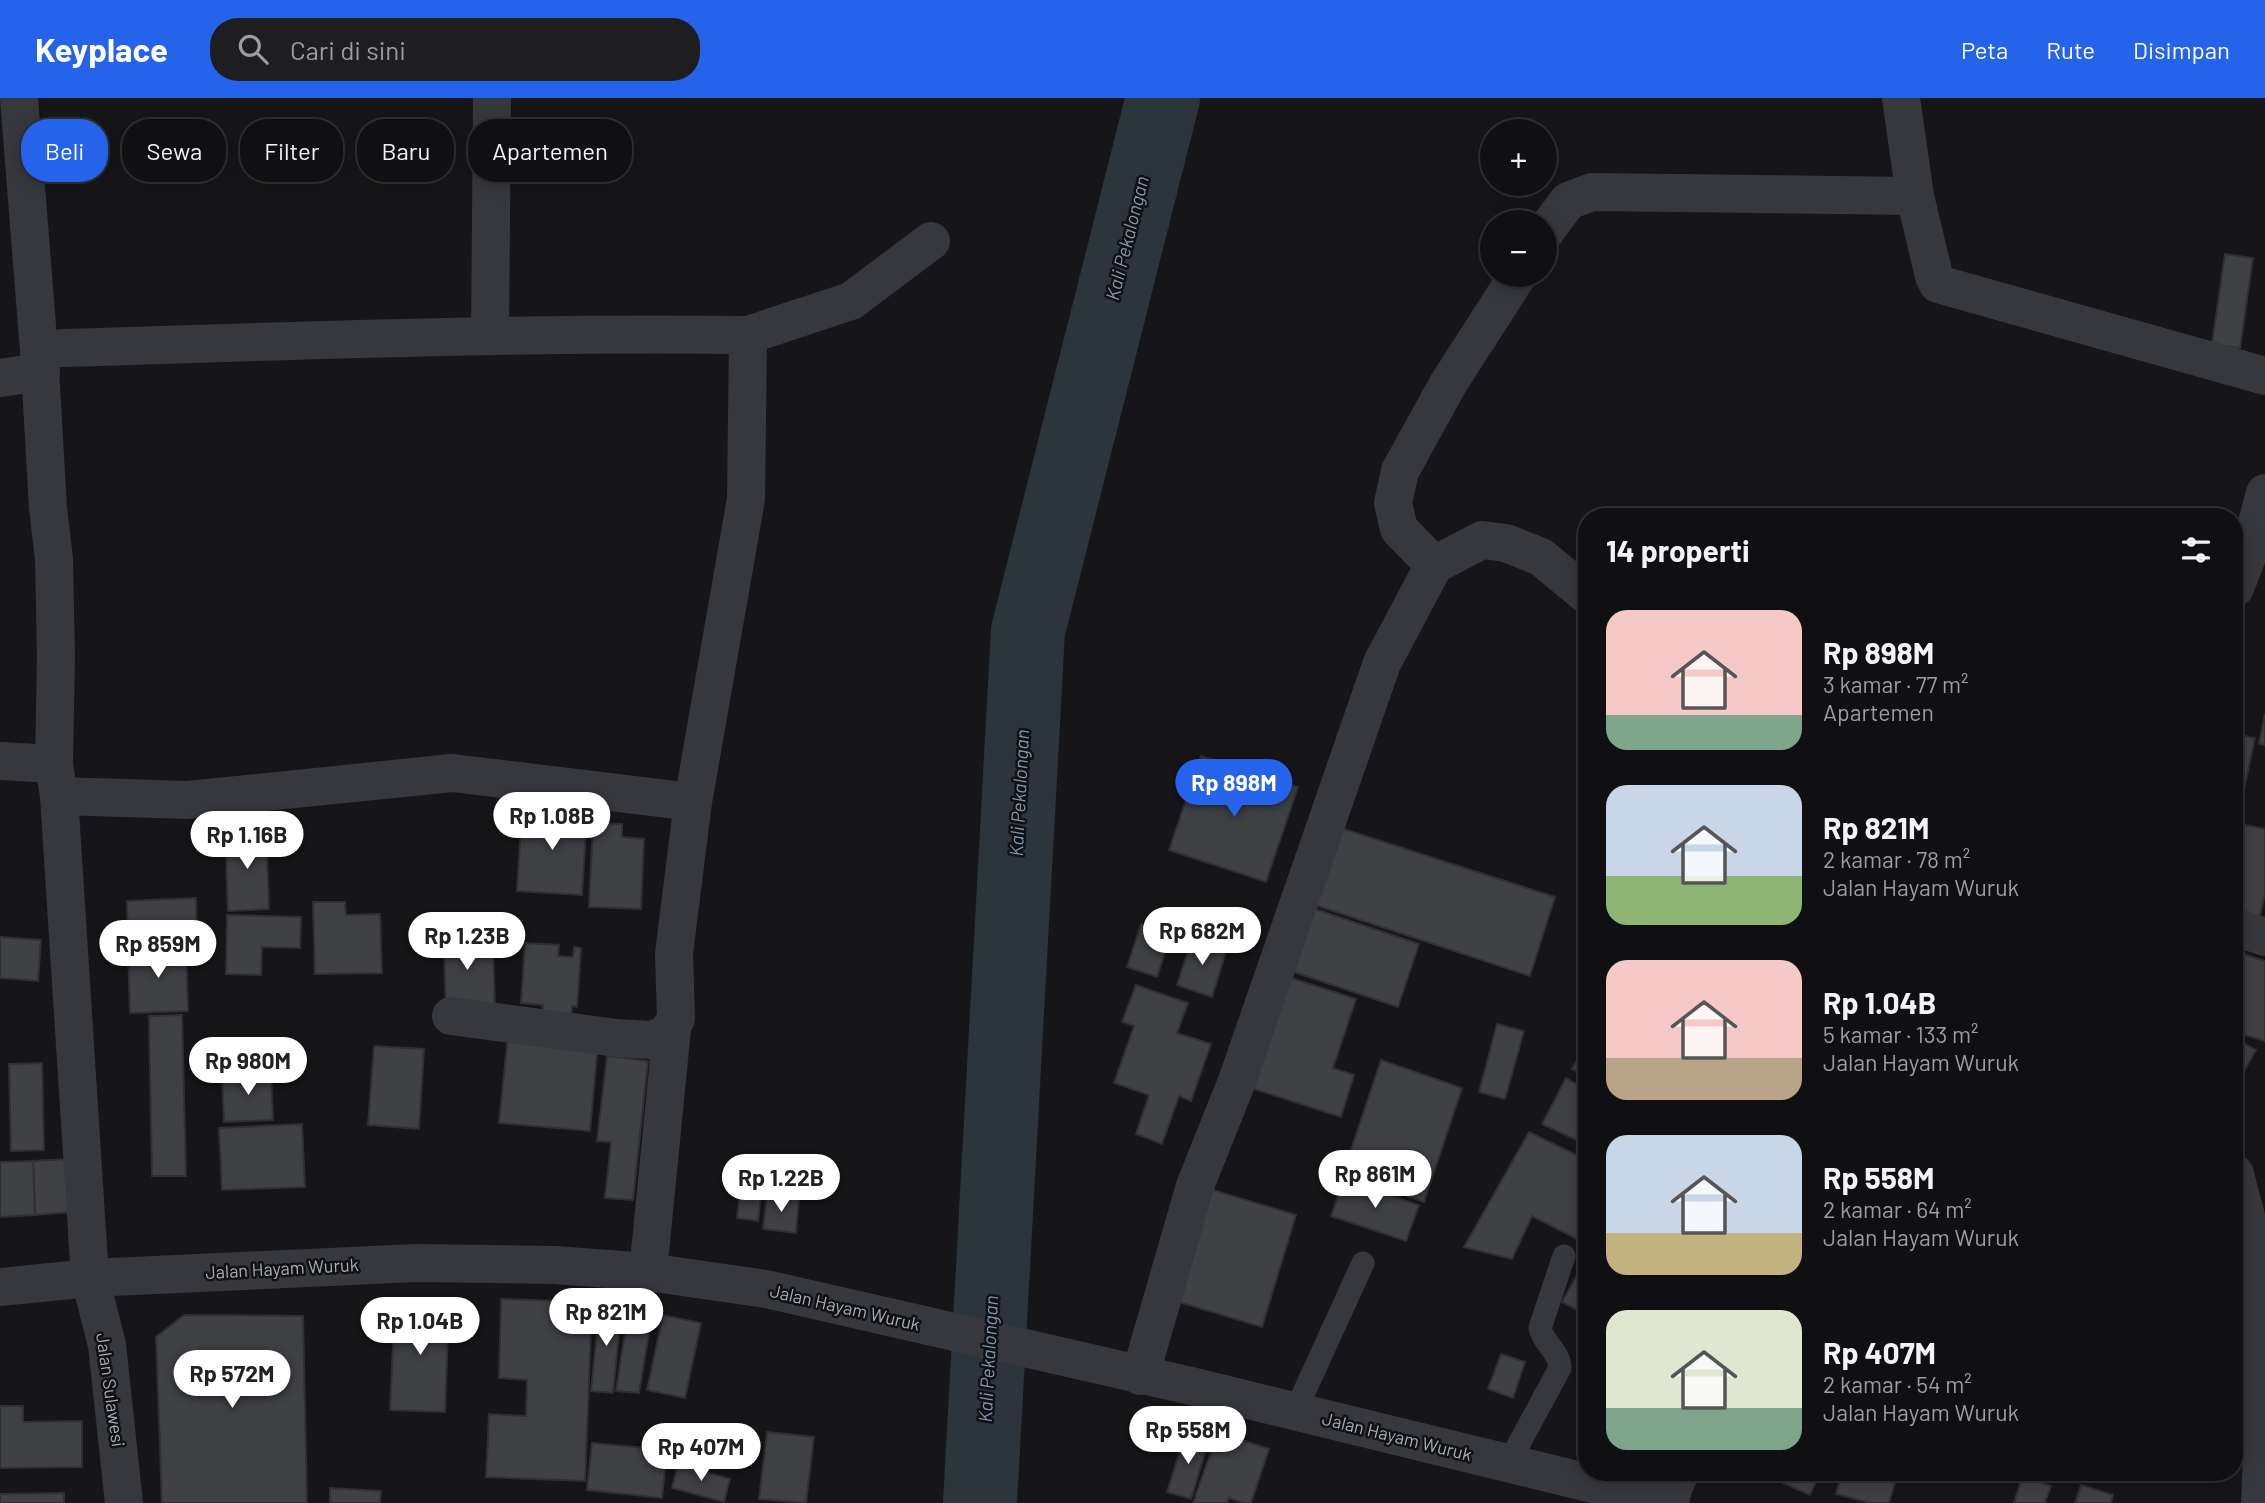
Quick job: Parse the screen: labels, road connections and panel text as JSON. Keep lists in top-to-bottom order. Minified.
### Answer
{"streets":{"street":["Jalan Hayam Wuruk","Jalan Sulawesi"]},"crossings":[["Jalan Hayam Wuruk","Jalan Sulawesi"]],"water":["Kali Pekalongan"],"page":{"header":"Keyplace","search":"Cari di sini","nav":["Peta","Rute","Disimpan"],"map_buttons":["+","−"],"chip":["Beli","Sewa","Filter","Baru","Apartemen"],"heading":"14 properti","list":[{"name":"Rp 898M","note":"3 kamar · 77 m² · Apartemen"},{"name":"Rp 821M","note":"2 kamar · 78 m² · Jalan Hayam Wuruk"},{"name":"Rp 1.04B","note":"5 kamar · 133 m² · Jalan Hayam Wuruk"},{"name":"Rp 558M","note":"2 kamar · 64 m² · Jalan Hayam Wuruk"},{"name":"Rp 407M","note":"2 kamar · 54 m² · Jalan Hayam Wuruk"}],"price":["Rp 898M","Rp 1.08B","Rp 1.16B","Rp 682M","Rp 1.23B","Rp 859M","Rp 980M","Rp 861M","Rp 1.22B","Rp 821M","Rp 1.04B","Rp 572M","Rp 558M","Rp 407M"]}}
